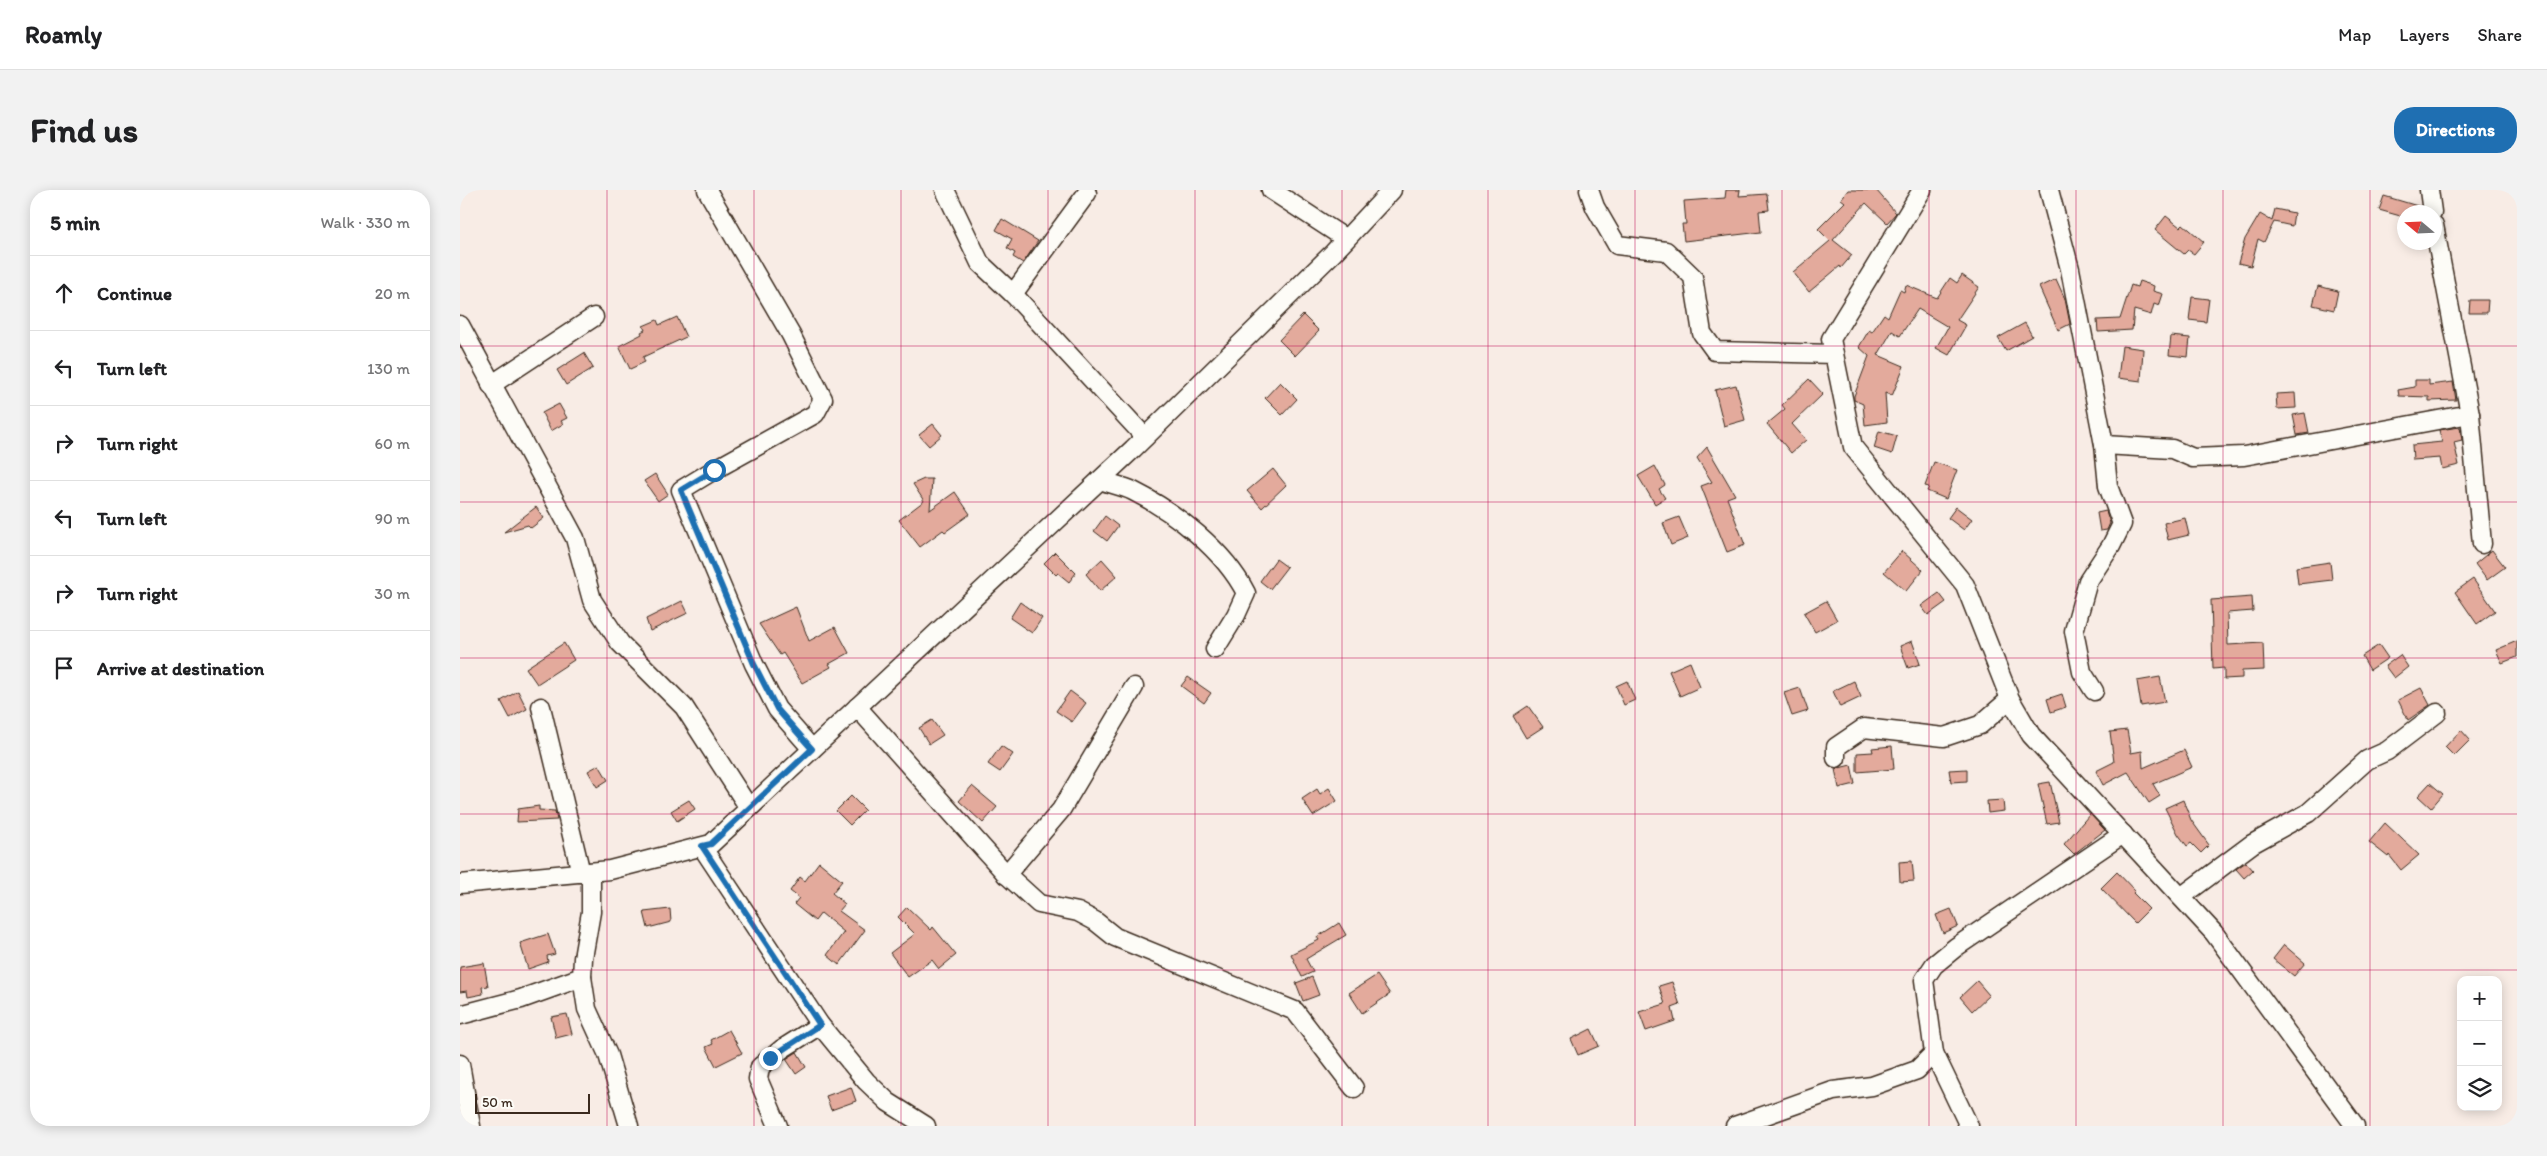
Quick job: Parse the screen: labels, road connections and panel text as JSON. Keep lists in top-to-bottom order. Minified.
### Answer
{"scale_bar":"50 m","north":"left","page":{"header":"Roamly","nav":["Map","Layers","Share"],"buttons":"Directions","title":"Find us","heading":["5 min","Walk · 330 m"],"list":[["Continue","20 m"],["Turn left","130 m"],["Turn right","60 m"],["Turn left","90 m"],["Turn right","30 m"],"Arrive at destination"],"map_buttons":["+","−"],"scale":"50 m"}}
